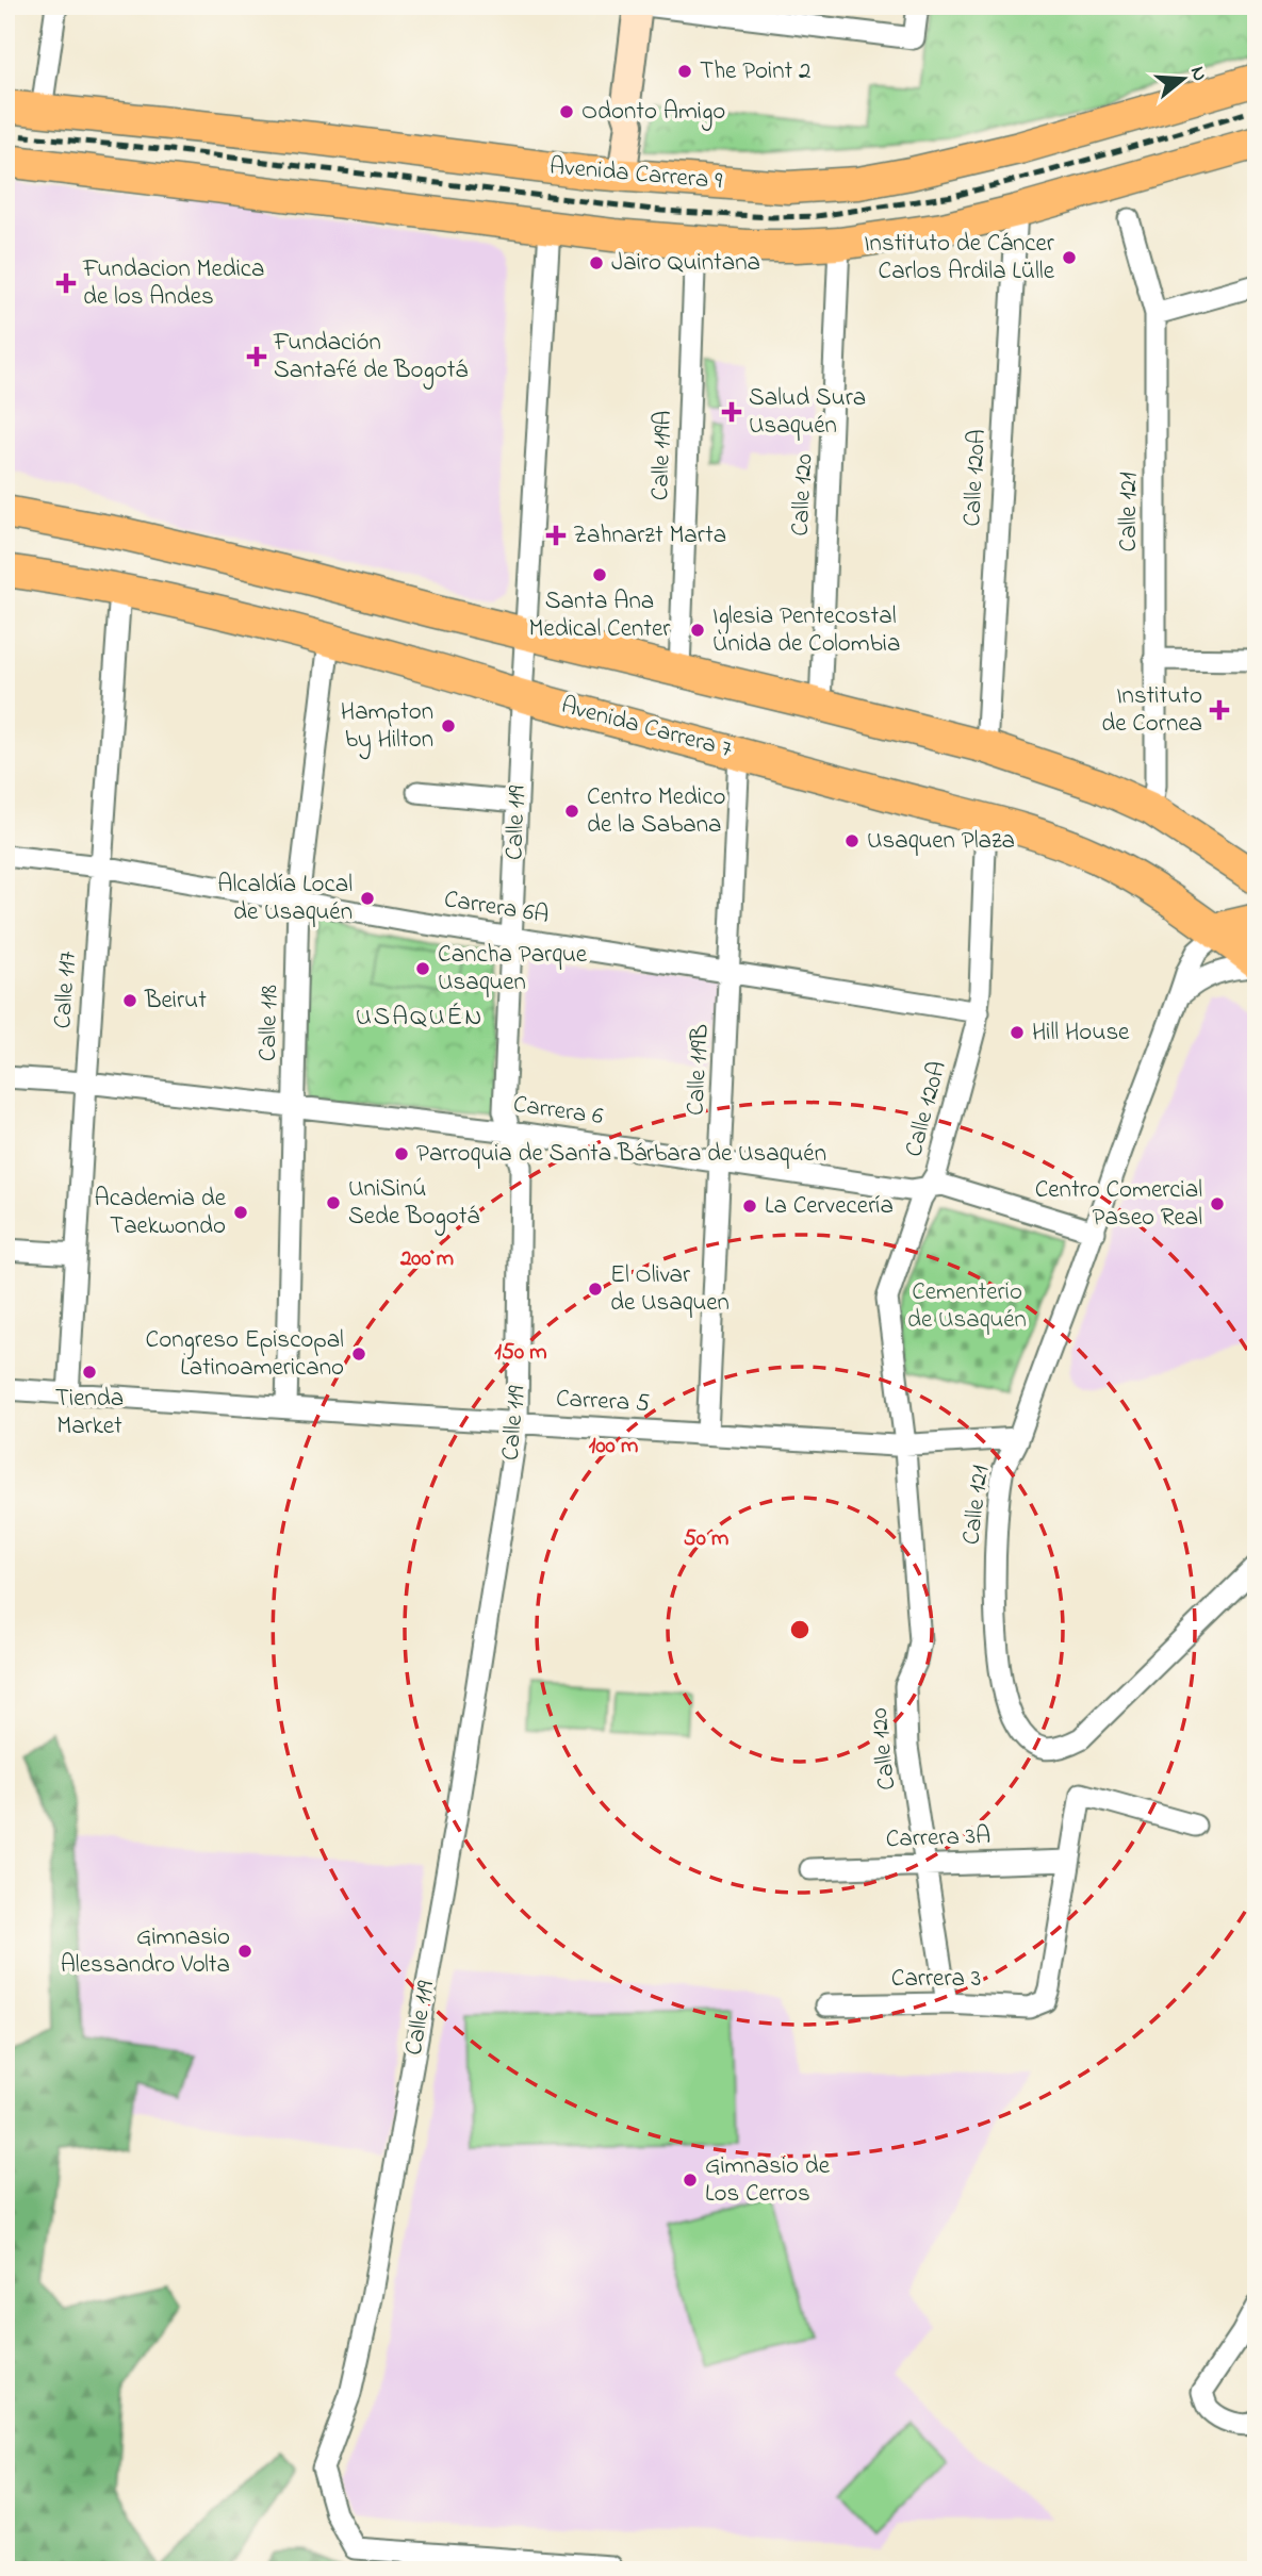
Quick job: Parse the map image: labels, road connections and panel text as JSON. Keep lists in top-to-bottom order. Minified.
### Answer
{"streets":{"main road":["Avenida Carrera 9","Avenida Carrera 7"],"street":["Calle 119A","Calle 120A","Calle 120","Calle 121","Calle 119","Carrera 6A","Calle 117","Calle 118","Calle 119B","Carrera 6","Carrera 5","Carrera 3A","Carrera 3"]},"crossings":[["Calle 120A","Calle 120"],["Calle 120A","Avenida Carrera 7"],["Calle 120A","Carrera 6A"],["Calle 120A","Carrera 6"],["Calle 120A","Carrera 5"],["Calle 120","Carrera 5"],["Calle 120","Carrera 3A"],["Calle 120","Carrera 3"],["Calle 121","Avenida Carrera 7"],["Calle 121","Carrera 6"],["Calle 121","Carrera 5"],["Avenida Carrera 7","Calle 119"],["Avenida Carrera 7","Calle 117"],["Avenida Carrera 7","Calle 118"],["Avenida Carrera 7","Calle 119B"],["Calle 119","Carrera 6A"],["Calle 119","Carrera 6"],["Calle 119","Carrera 5"],["Carrera 6A","Calle 117"],["Carrera 6A","Calle 118"],["Carrera 6A","Calle 119B"],["Calle 117","Carrera 6"],["Calle 117","Carrera 5"],["Calle 118","Carrera 6"],["Calle 118","Carrera 5"],["Calle 119B","Carrera 6"],["Calle 119B","Carrera 5"],["Carrera 3A","Carrera 3"]],"districts":["USAQUÉN"],"parks":["Cementerio de Usaquén"],"places":{"other":["The Point 2","Odonto Amigo","Instituto de Cáncer Carlos Ardila Lülle","Jairo Quintana","Santa Ana Medical Center","Iglesia Pentecostal Unida de Colombia","Hampton by Hilton","Centro Medico de la Sabana","Usaquen Plaza","Alcaldía Local de Usaquén","Cancha Parque Usaquen","Beirut","Hill House","Parroquia de Santa Bárbara de Usaquén","UniSinú Sede Bogotá","Centro Comercial Paseo Real","La Cervecería","Academia de Taekwondo","El Olivar de Usaquen","Congreso Episcopal Latinoamericano","Tienda Market","Gimnasio Alessandro Volta","Gimnasio de Los Cerros"],"health":["Fundacion Medica de los Andes","Fundación Santafé de Bogotá","Salud Sura Usaquén","Zahnarzt Marta","Instituto de Cornea"]},"north":"right","rings":["200 m","150 m","100 m","50 m"]}
